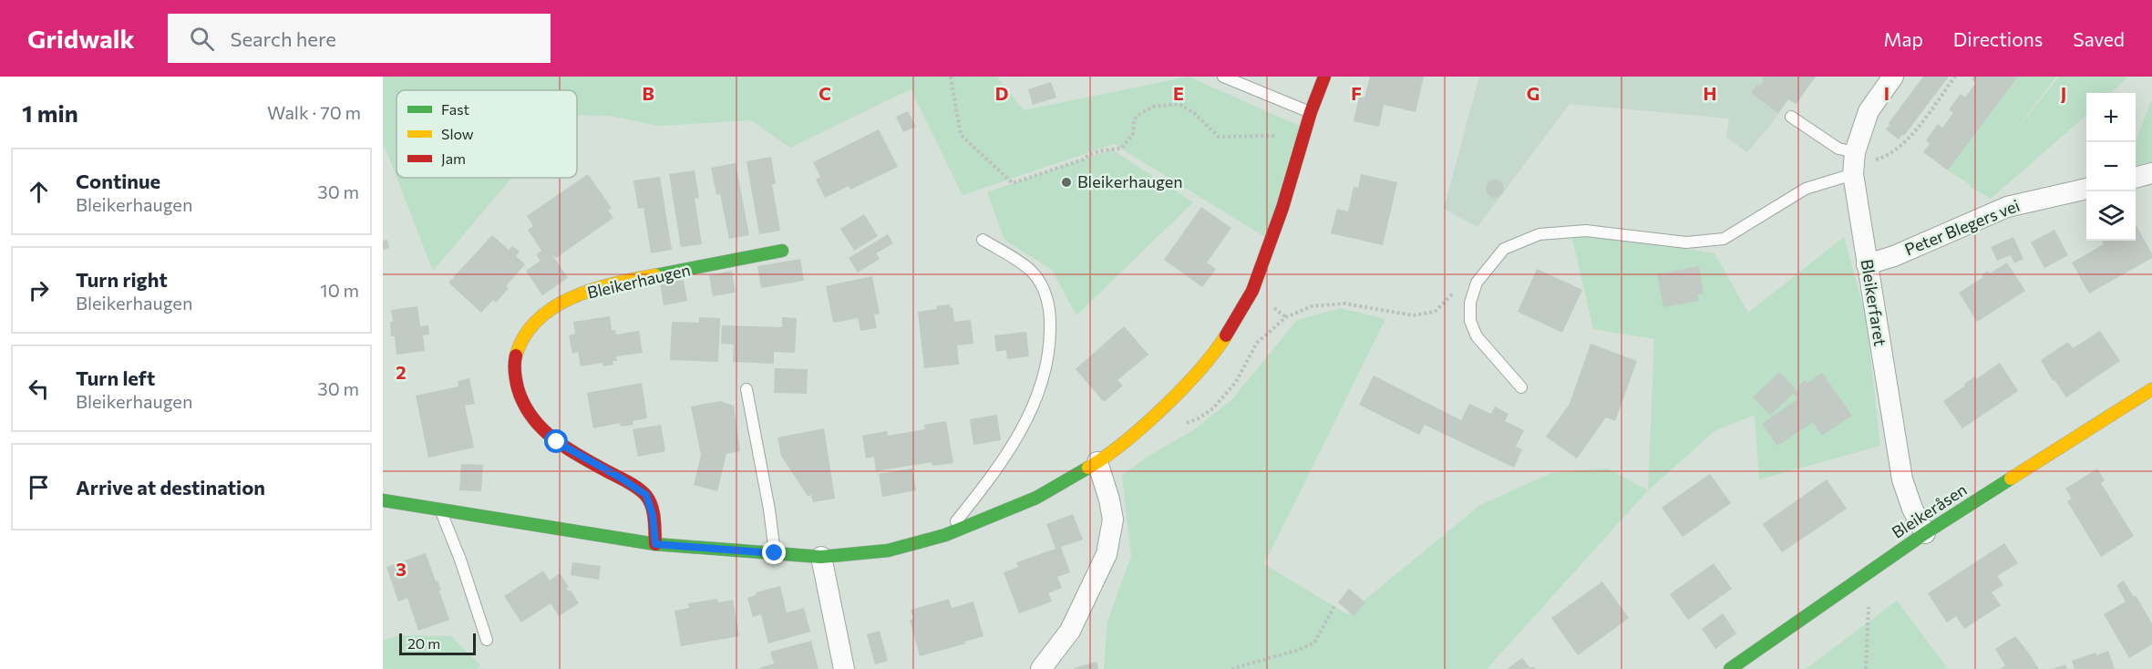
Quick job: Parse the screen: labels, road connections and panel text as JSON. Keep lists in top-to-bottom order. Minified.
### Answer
{"streets":{"street":["Peter Blegers vei","Bleikerhaugen","Bleikerfaret","Bleikeråsen"]},"crossings":[["Peter Blegers vei","Bleikerfaret"],["Bleikerfaret","Bleikeråsen"]],"places":["Bleikerhaugen"],"legend":["Fast","Slow","Jam"],"scale_bar":"20 m","page":{"header":"Gridwalk","search":"Search here","nav":["Map","Directions","Saved"],"heading":["1 min","Walk · 70 m"],"map_buttons":["+","−"],"list":[["Continue","Bleikerhaugen","30 m"],["Turn right","Bleikerhaugen","10 m"],["Turn left","Bleikerhaugen","30 m"],"Arrive at destination"],"scale":"20 m"},"grid":{"columns":["B","C","D","E","F","G","H","I","J"],"rows":["2","3"]}}
